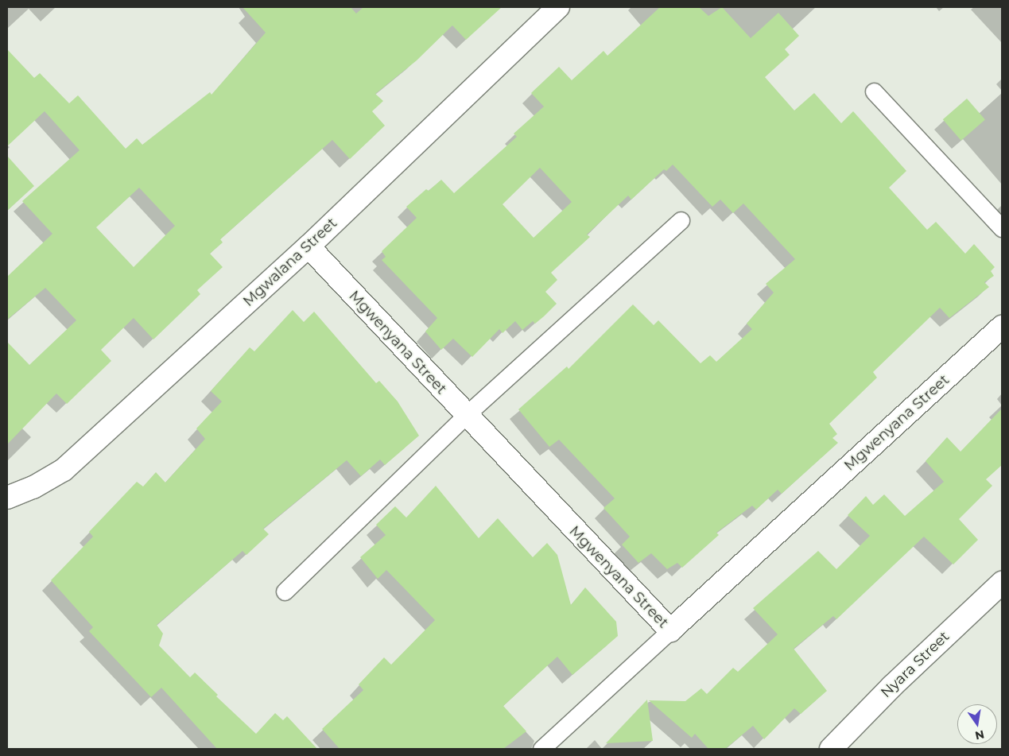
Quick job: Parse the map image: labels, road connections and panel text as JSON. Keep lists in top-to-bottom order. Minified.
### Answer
{"streets":{"street":["Mgwalana Street","Mgwenyana Street","Nyara Street"]},"crossings":[["Mgwalana Street","Mgwenyana Street"]],"north":"bottom"}
